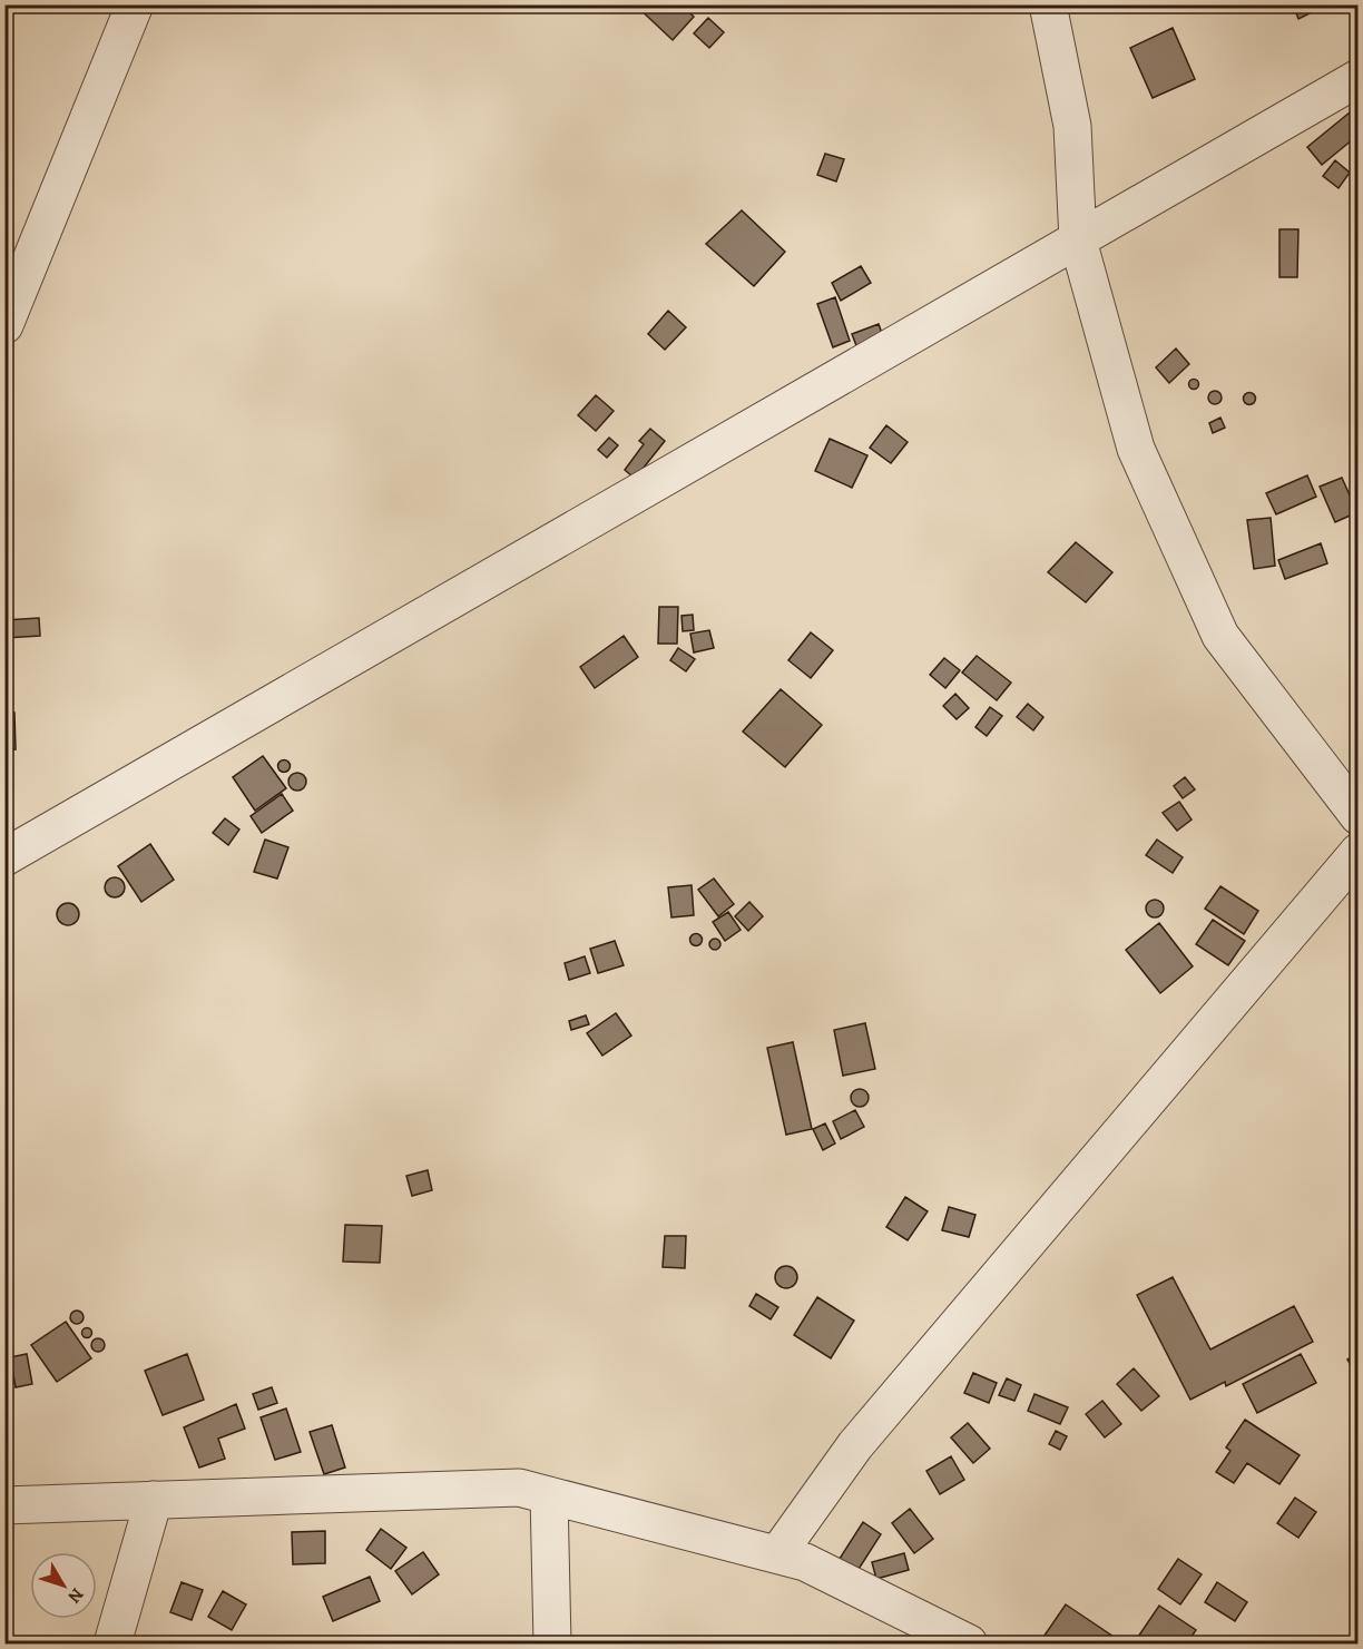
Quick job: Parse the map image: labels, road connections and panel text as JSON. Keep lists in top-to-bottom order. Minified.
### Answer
{"north":"bottom right"}
